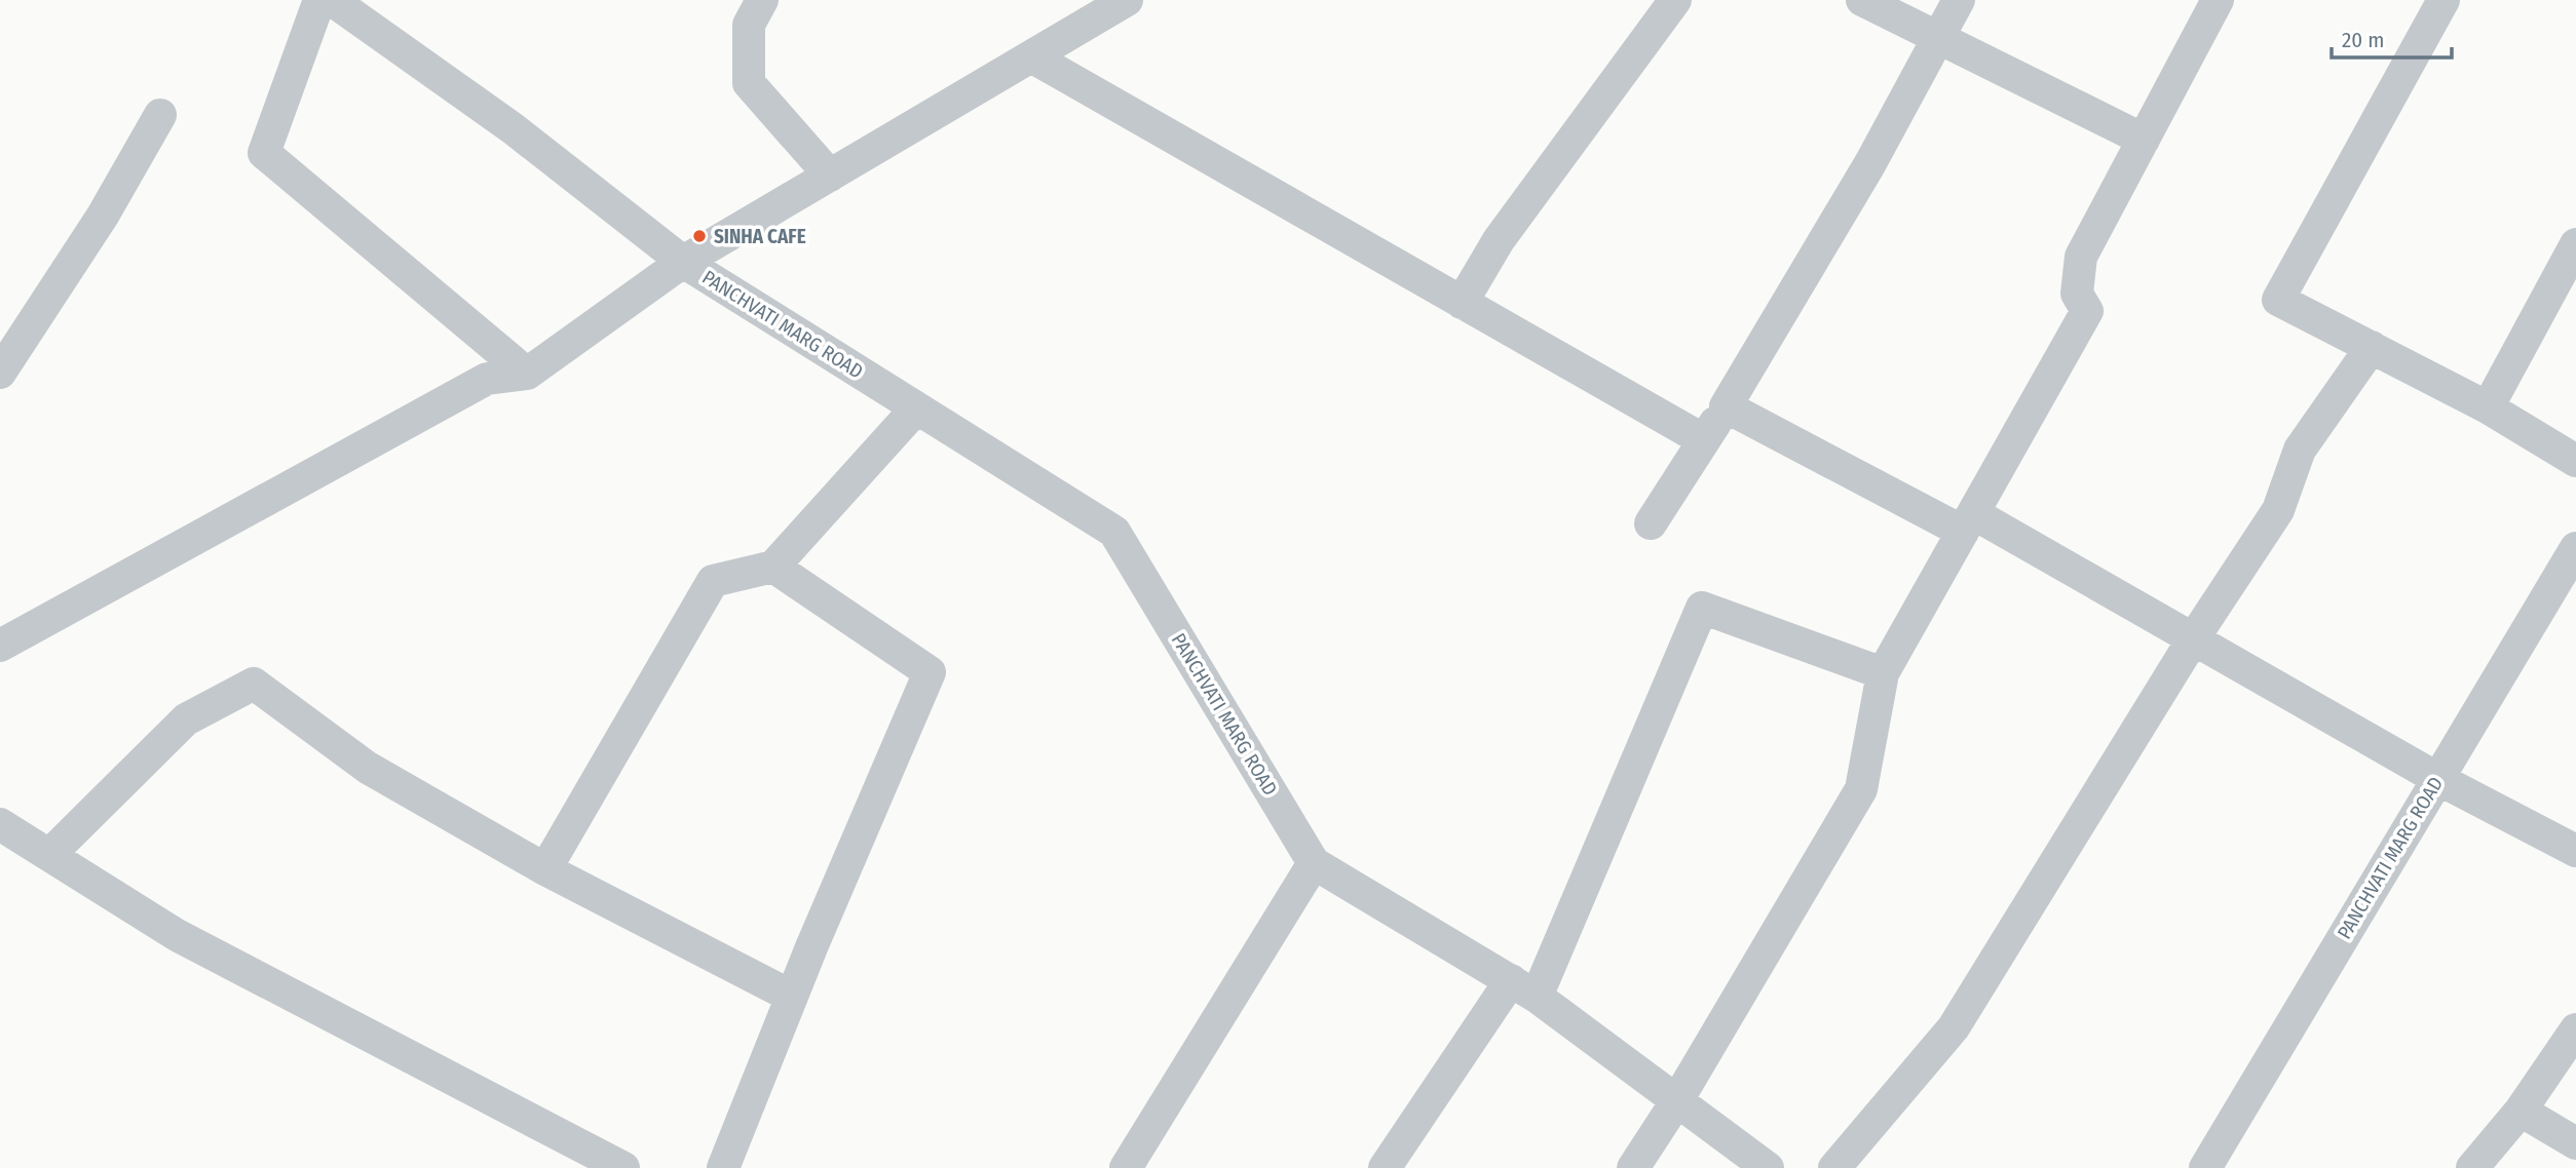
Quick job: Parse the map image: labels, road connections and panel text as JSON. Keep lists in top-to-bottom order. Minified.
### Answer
{"streets":{"street":["PANCHVATI MARG ROAD"]},"places":["SINHA CAFE"],"scale_bar":"20 m"}
